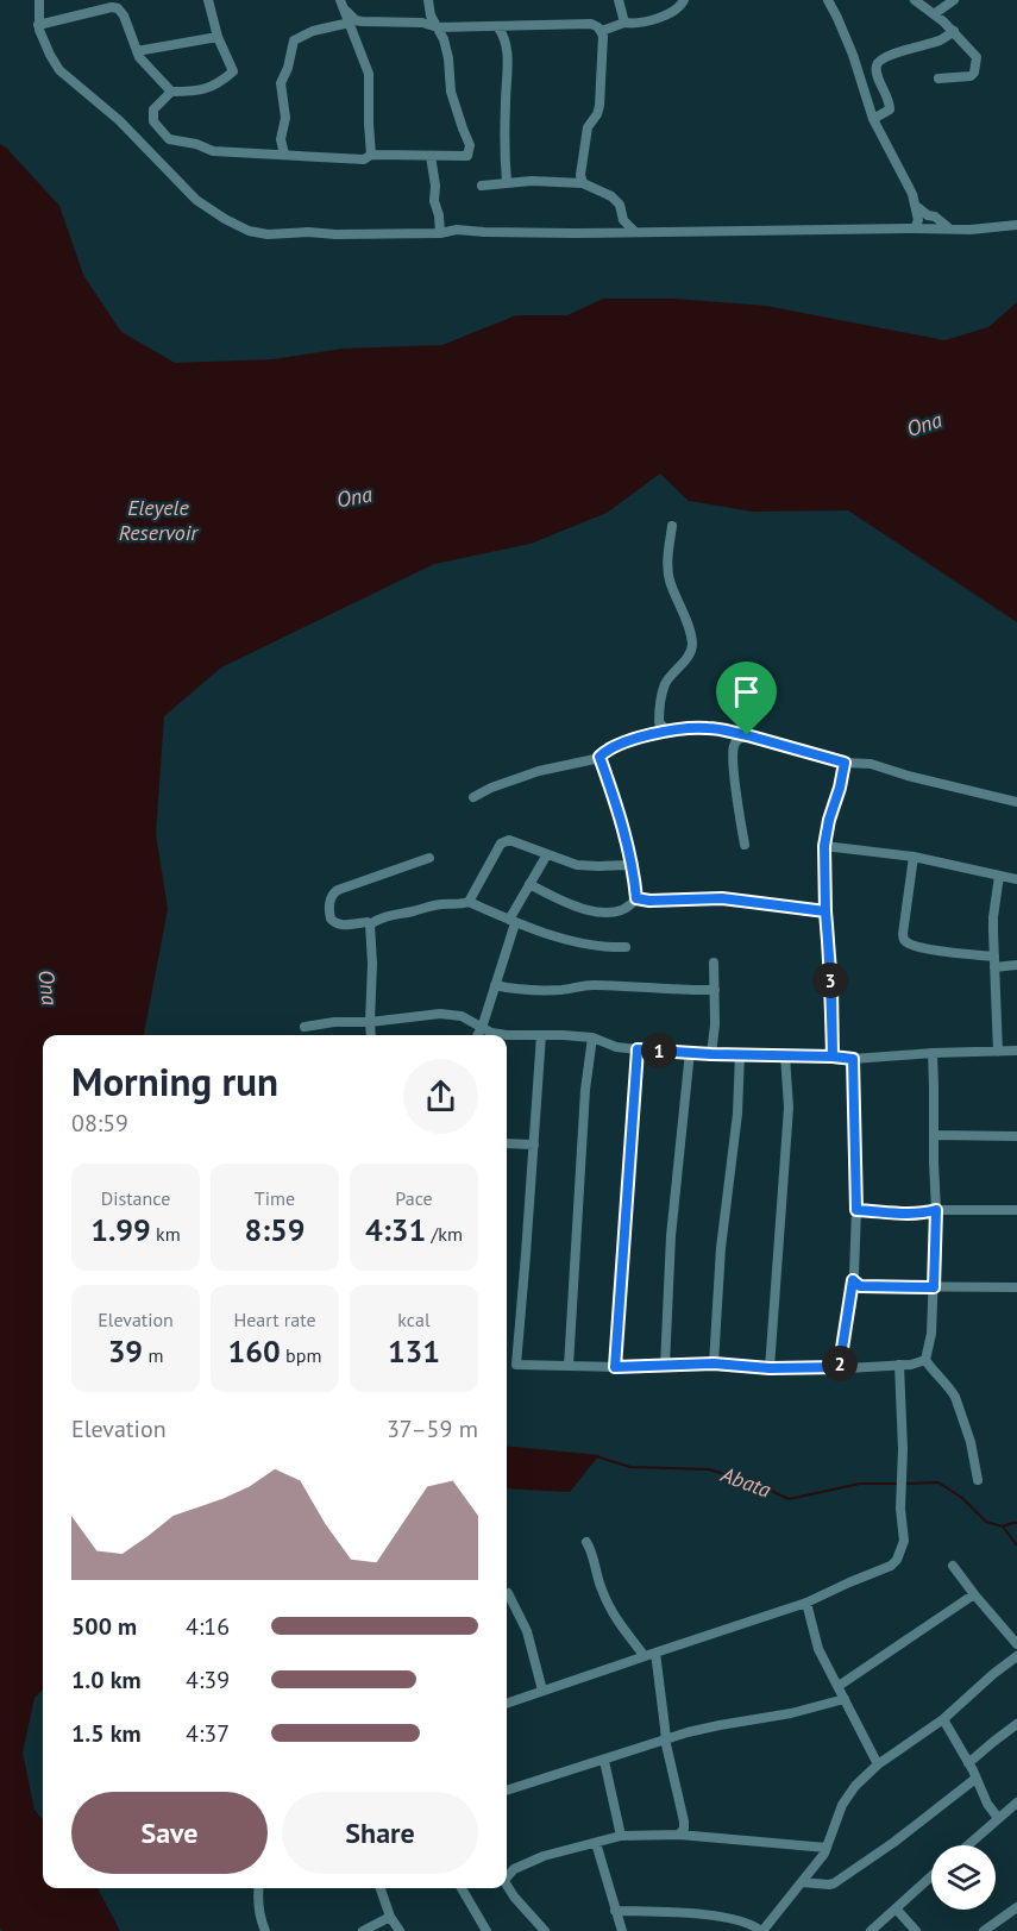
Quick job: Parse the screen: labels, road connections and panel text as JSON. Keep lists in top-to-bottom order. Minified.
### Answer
{"water":["Ona","Eleyele Reservoir","Abata"],"page":{"pins":["3","1","2"],"heading":["Morning run","08:59"],"stats":[["Distance","1.99 km"],["Time","8:59"],["Pace","4:31 /km"],["Elevation","39 m"],["Heart rate","160 bpm"],["kcal","131"]],"chart":["Elevation","37–59 m"],"list":[{"name":"500 m","note":"4:16"},{"name":"1.0 km","note":"4:39"},{"name":"1.5 km","note":"4:37"}],"buttons":["Save","Share"]}}
